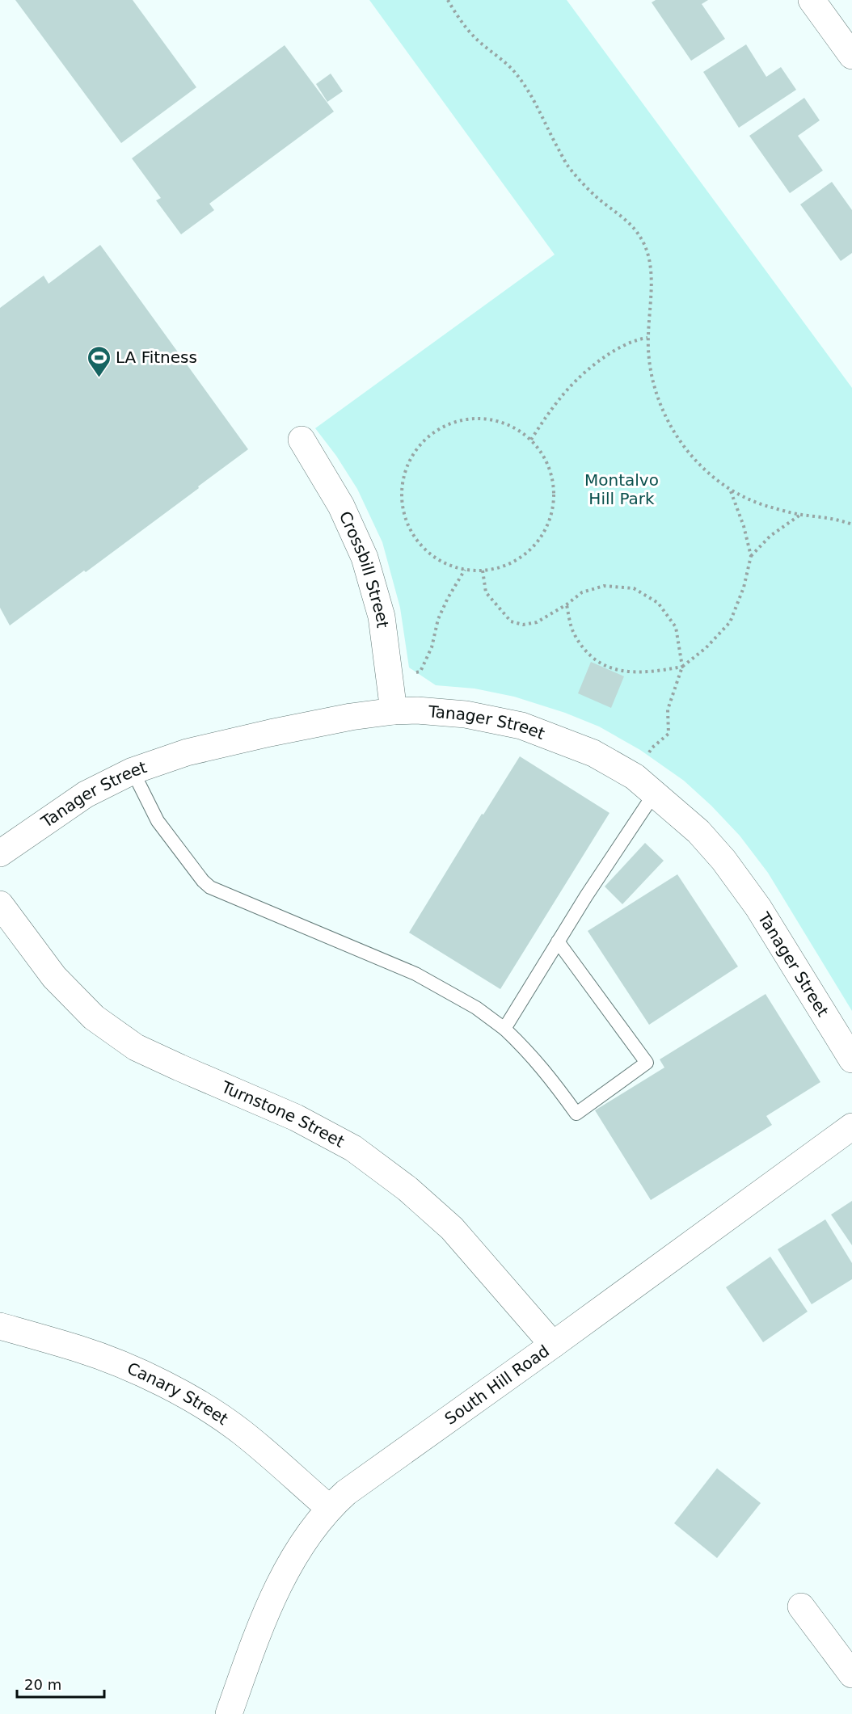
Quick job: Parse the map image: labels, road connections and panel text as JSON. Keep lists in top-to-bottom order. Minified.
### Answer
{"streets":{"street":["Crossbill Street","Tanager Street","Turnstone Street","South Hill Road","Canary Street"]},"crossings":[["Crossbill Street","Tanager Street"],["Turnstone Street","South Hill Road"],["South Hill Road","Canary Street"]],"parks":["Montalvo Hill Park"],"places":{"sports":["LA Fitness"]},"scale_bar":"20 m"}
